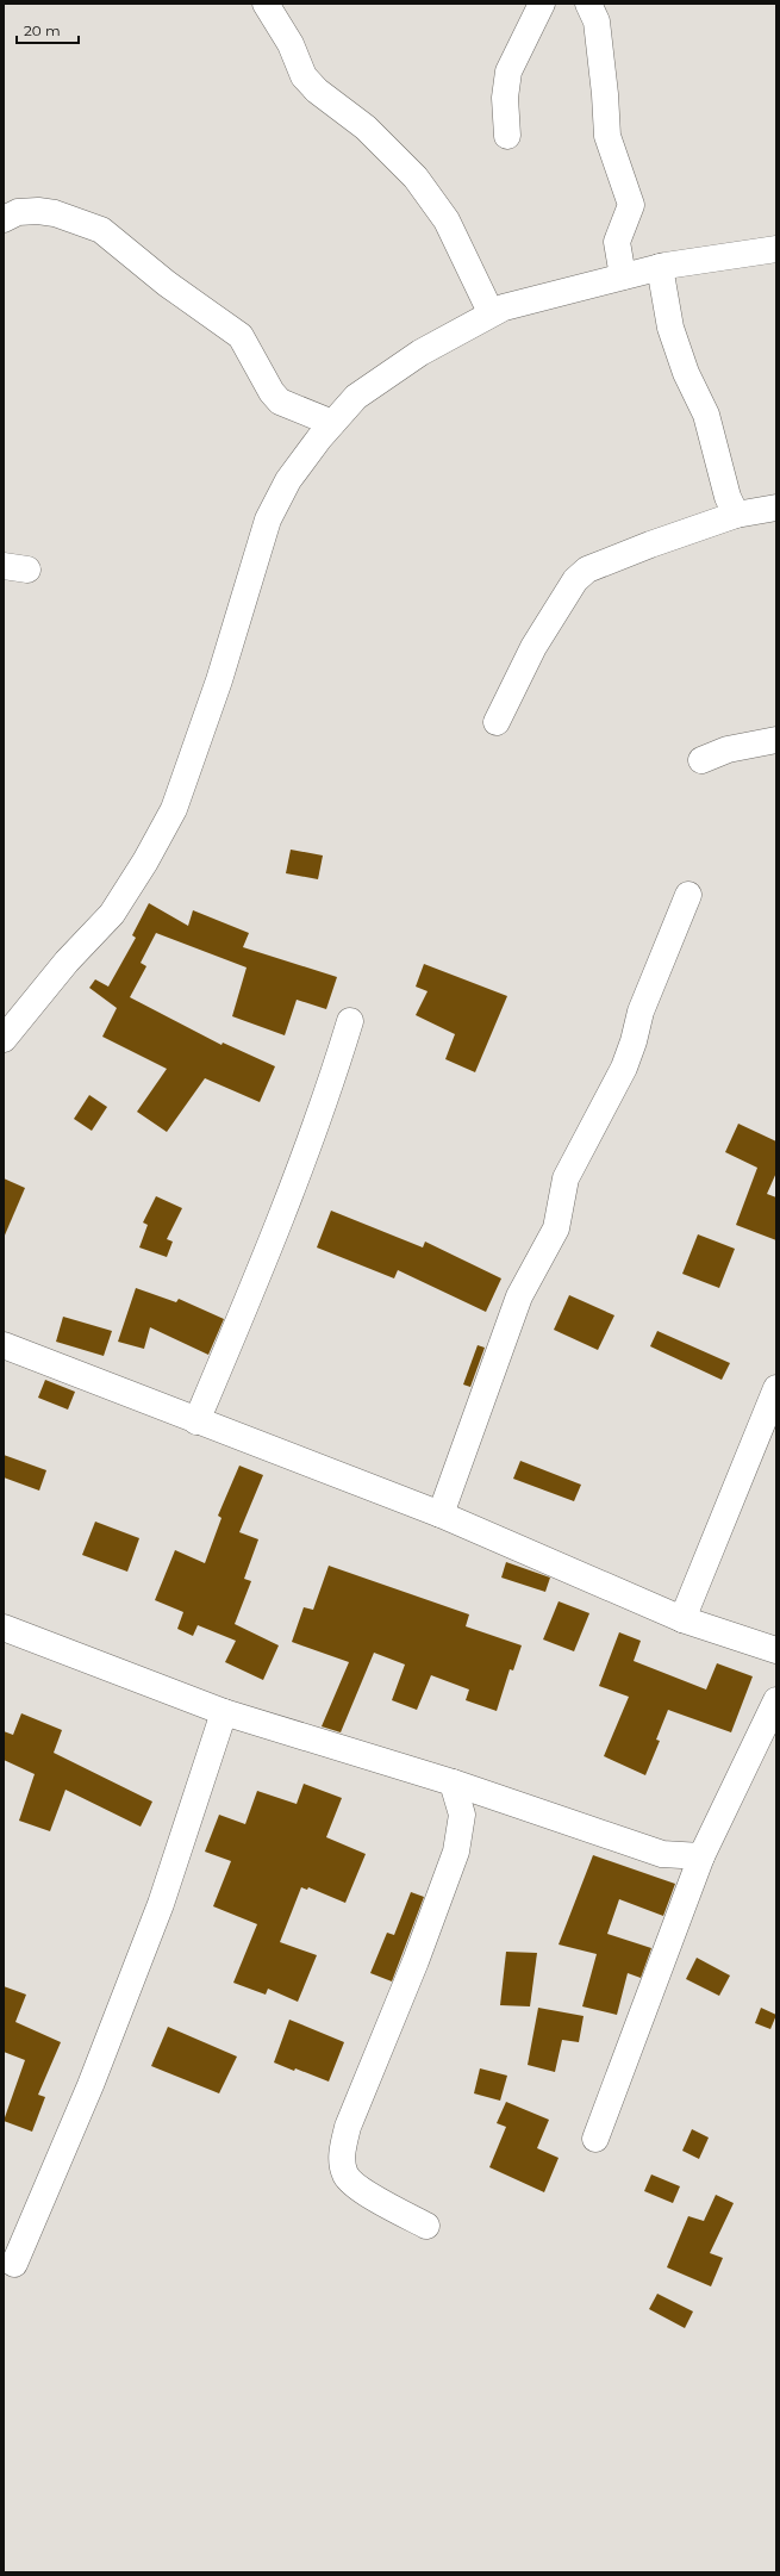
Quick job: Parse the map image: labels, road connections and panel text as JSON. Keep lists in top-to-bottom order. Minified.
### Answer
{"scale_bar":"20 m"}
